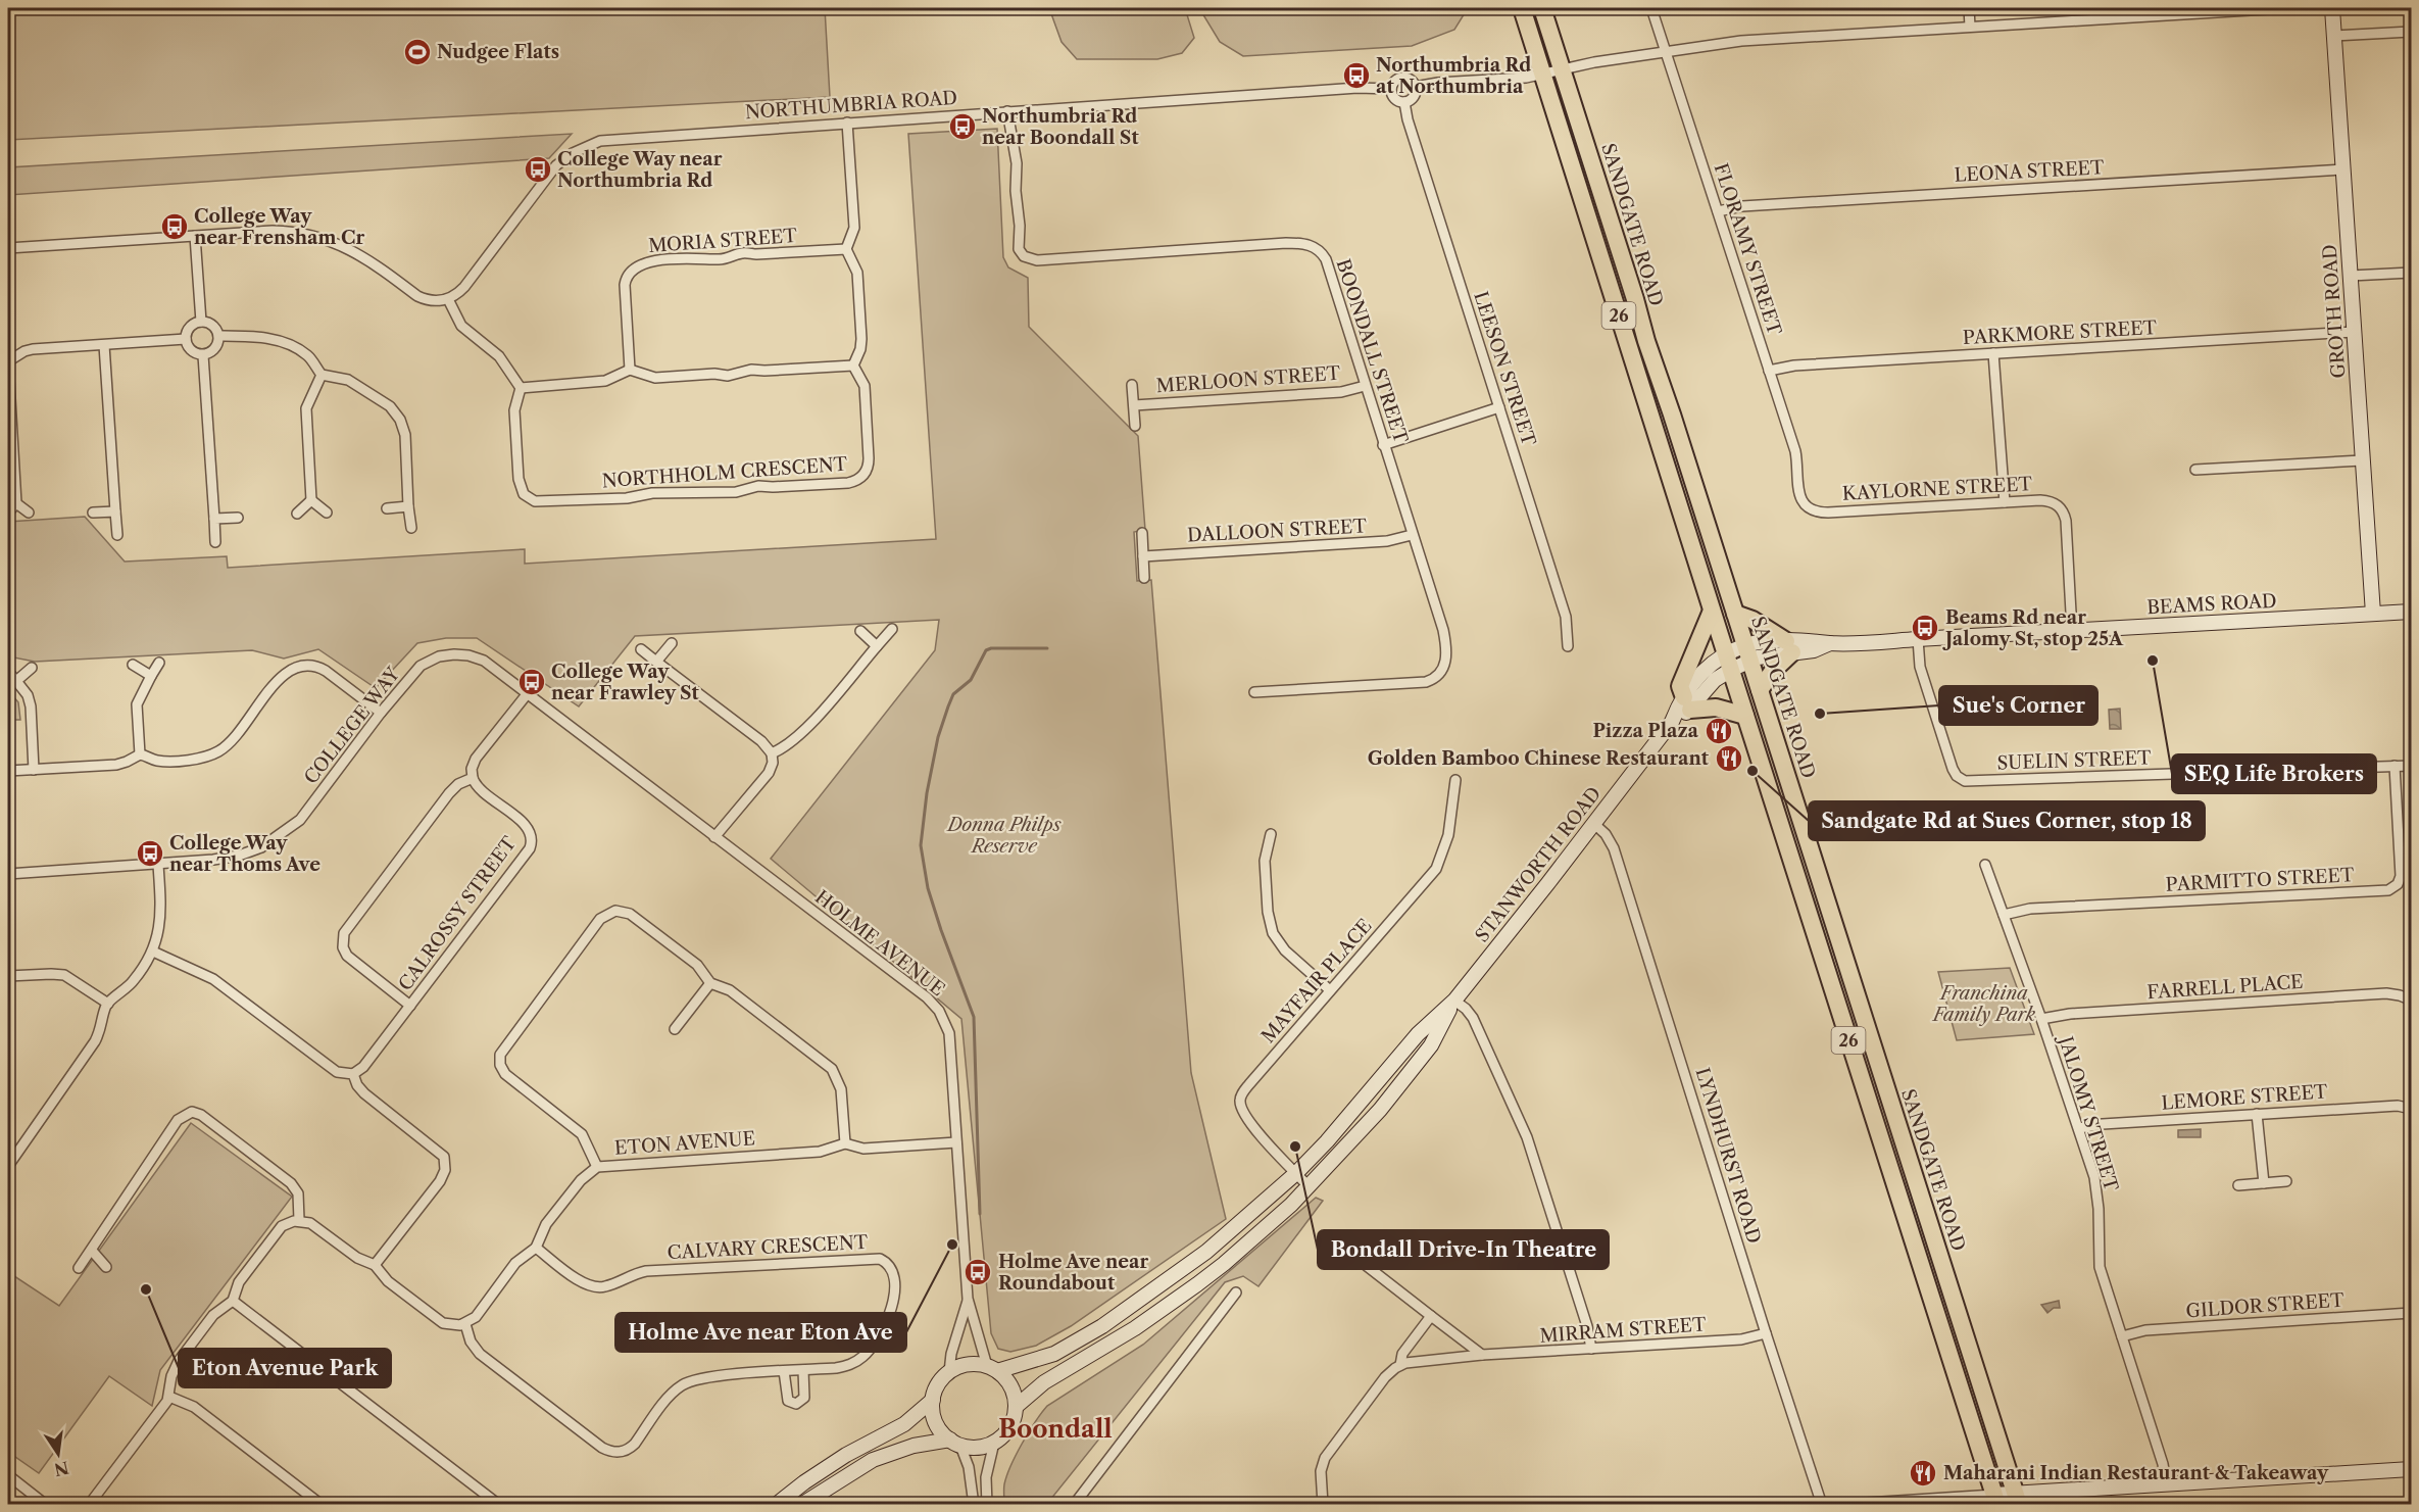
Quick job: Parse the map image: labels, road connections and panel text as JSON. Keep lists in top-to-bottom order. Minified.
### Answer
{"streets":{"highway":["SANDGATE ROAD","26"],"main road":["GROTH ROAD","BEAMS ROAD","STANWORTH ROAD"],"street":["NORTHUMBRIA ROAD","LEONA STREET","MORIA STREET","FLORAMY STREET","PARKMORE STREET","BOONDALL STREET","LEESON STREET","MERLOON STREET","NORTHHOLM CRESCENT","KAYLORNE STREET","DALLOON STREET","COLLEGE WAY","SUELIN STREET","PARMITTO STREET","CALROSSY STREET","HOLME AVENUE","MAYFAIR PLACE","FARRELL PLACE","LEMORE STREET","JALOMY STREET","ETON AVENUE","LYNDHURST ROAD","CALVARY CRESCENT","GILDOR STREET","MIRRAM STREET"]},"crossings":[["NORTHUMBRIA ROAD","BOONDALL STREET"],["NORTHUMBRIA ROAD","LEESON STREET"],["LEONA STREET","FLORAMY STREET"],["LEONA STREET","GROTH ROAD"],["SANDGATE ROAD","BEAMS ROAD"],["SANDGATE ROAD","STANWORTH ROAD"],["FLORAMY STREET","PARKMORE STREET"],["FLORAMY STREET","KAYLORNE STREET"],["GROTH ROAD","PARKMORE STREET"],["GROTH ROAD","BEAMS ROAD"],["26","STANWORTH ROAD"],["BOONDALL STREET","MERLOON STREET"],["BOONDALL STREET","DALLOON STREET"],["KAYLORNE STREET","BEAMS ROAD"],["BEAMS ROAD","SUELIN STREET"],["BEAMS ROAD","STANWORTH ROAD"],["COLLEGE WAY","HOLME AVENUE"],["SUELIN STREET","PARMITTO STREET"],["STANWORTH ROAD","HOLME AVENUE"],["STANWORTH ROAD","MAYFAIR PLACE"],["STANWORTH ROAD","LYNDHURST ROAD"],["PARMITTO STREET","JALOMY STREET"],["HOLME AVENUE","ETON AVENUE"],["FARRELL PLACE","JALOMY STREET"],["LEMORE STREET","JALOMY STREET"],["JALOMY STREET","GILDOR STREET"],["ETON AVENUE","CALVARY CRESCENT"],["LYNDHURST ROAD","MIRRAM STREET"]],"districts":["Boondall"],"parks":["Donna Philps Reserve","Franchina Family Park"],"places":{"sports":["Nudgee Flats"],"bus stop":["Northumbria Rd at Northumbria","Northumbria Rd near Boondall St","College Way near Northumbria Rd","College Way near Frensham Cr","Beams Rd near Jalomy St, stop 25A","College Way near Frawley St","College Way near Thoms Ave","Holme Ave near Roundabout"],"other":["SEQ Life Brokers","Sue's Corner","Sandgate Rd at Sues Corner, stop 18","Bondall Drive-In Theatre","Holme Ave near Eton Ave","Eton Avenue Park"],"restaurant":["Pizza Plaza","Golden Bamboo Chinese Restaurant","Maharani Indian Restaurant & Takeaway"]},"north":"bottom"}
